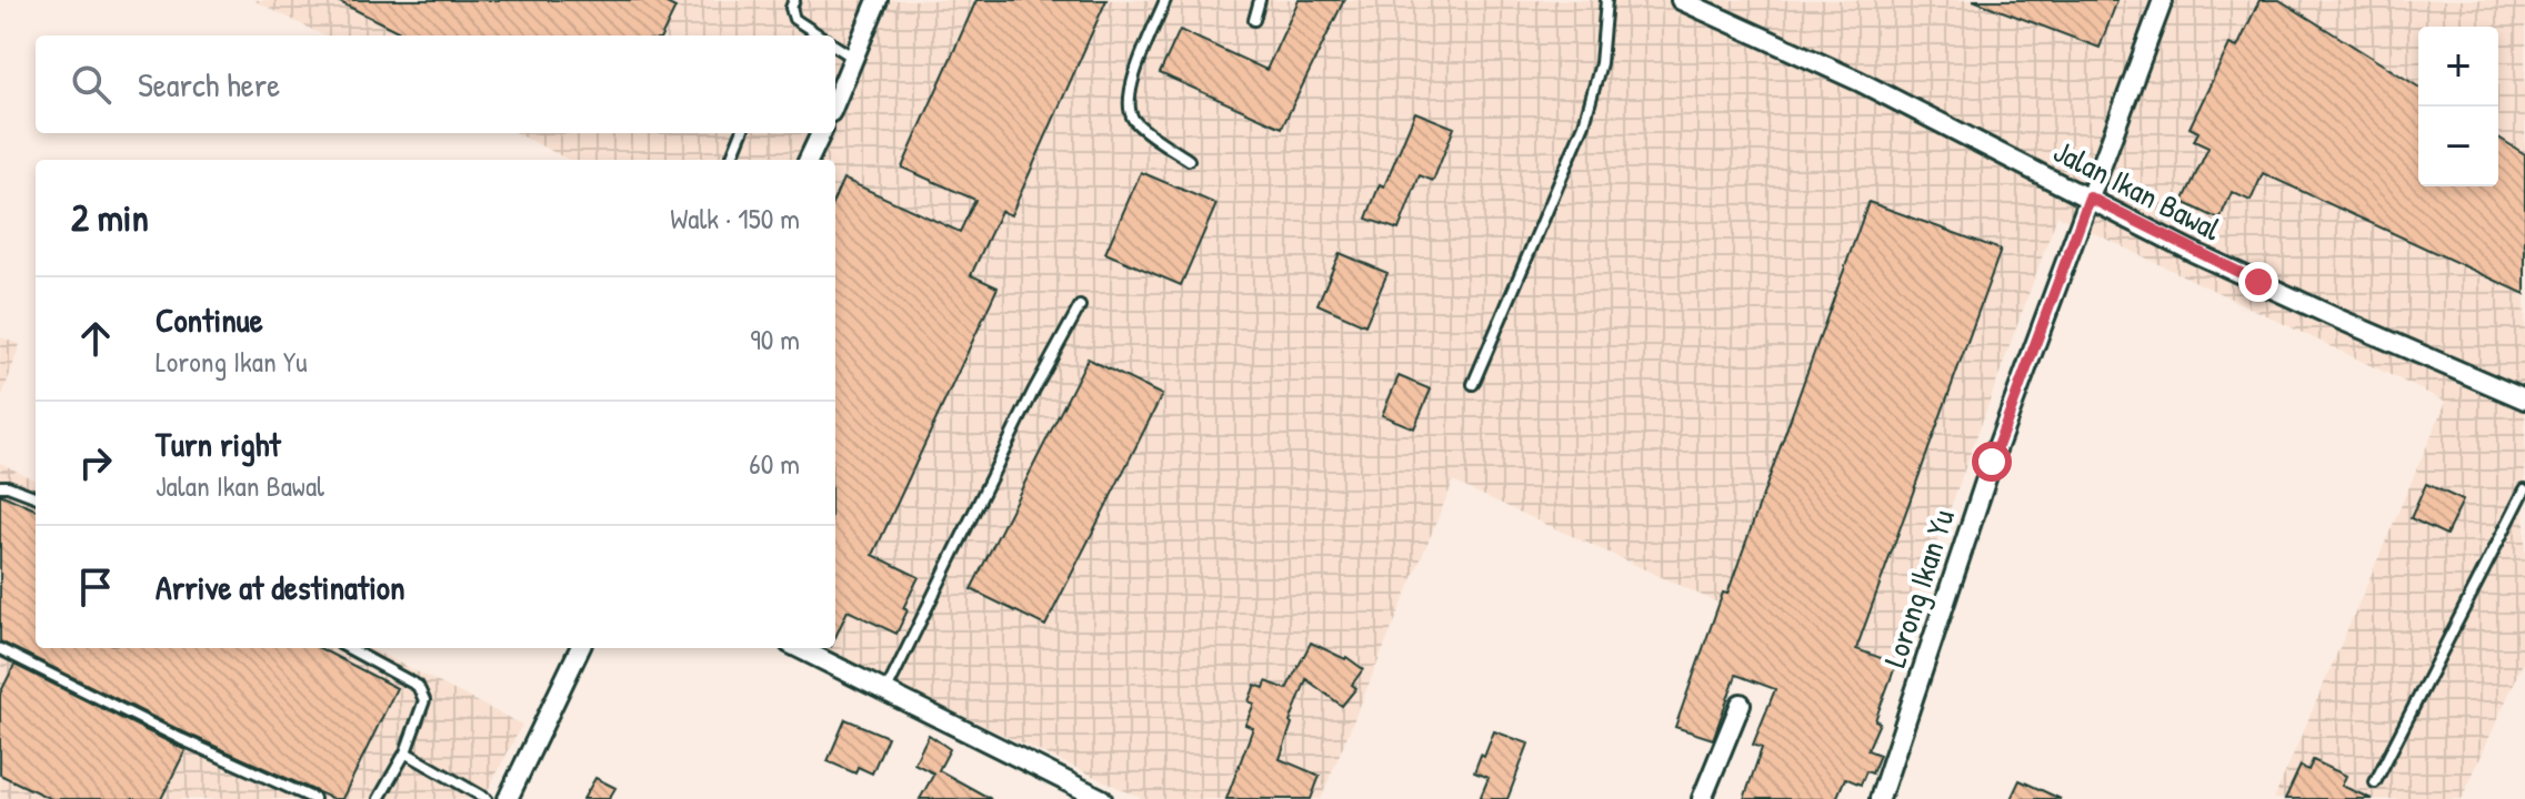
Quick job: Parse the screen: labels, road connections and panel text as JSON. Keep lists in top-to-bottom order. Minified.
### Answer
{"streets":{"street":["Jalan Ikan Bawal","Lorong Ikan Yu"]},"crossings":[["Jalan Ikan Bawal","Lorong Ikan Yu"]],"page":{"map_buttons":["+","−"],"search":"Search here","heading":["2 min","Walk · 150 m"],"list":[["Continue","Lorong Ikan Yu","90 m"],["Turn right","Jalan Ikan Bawal","60 m"],"Arrive at destination"]}}
